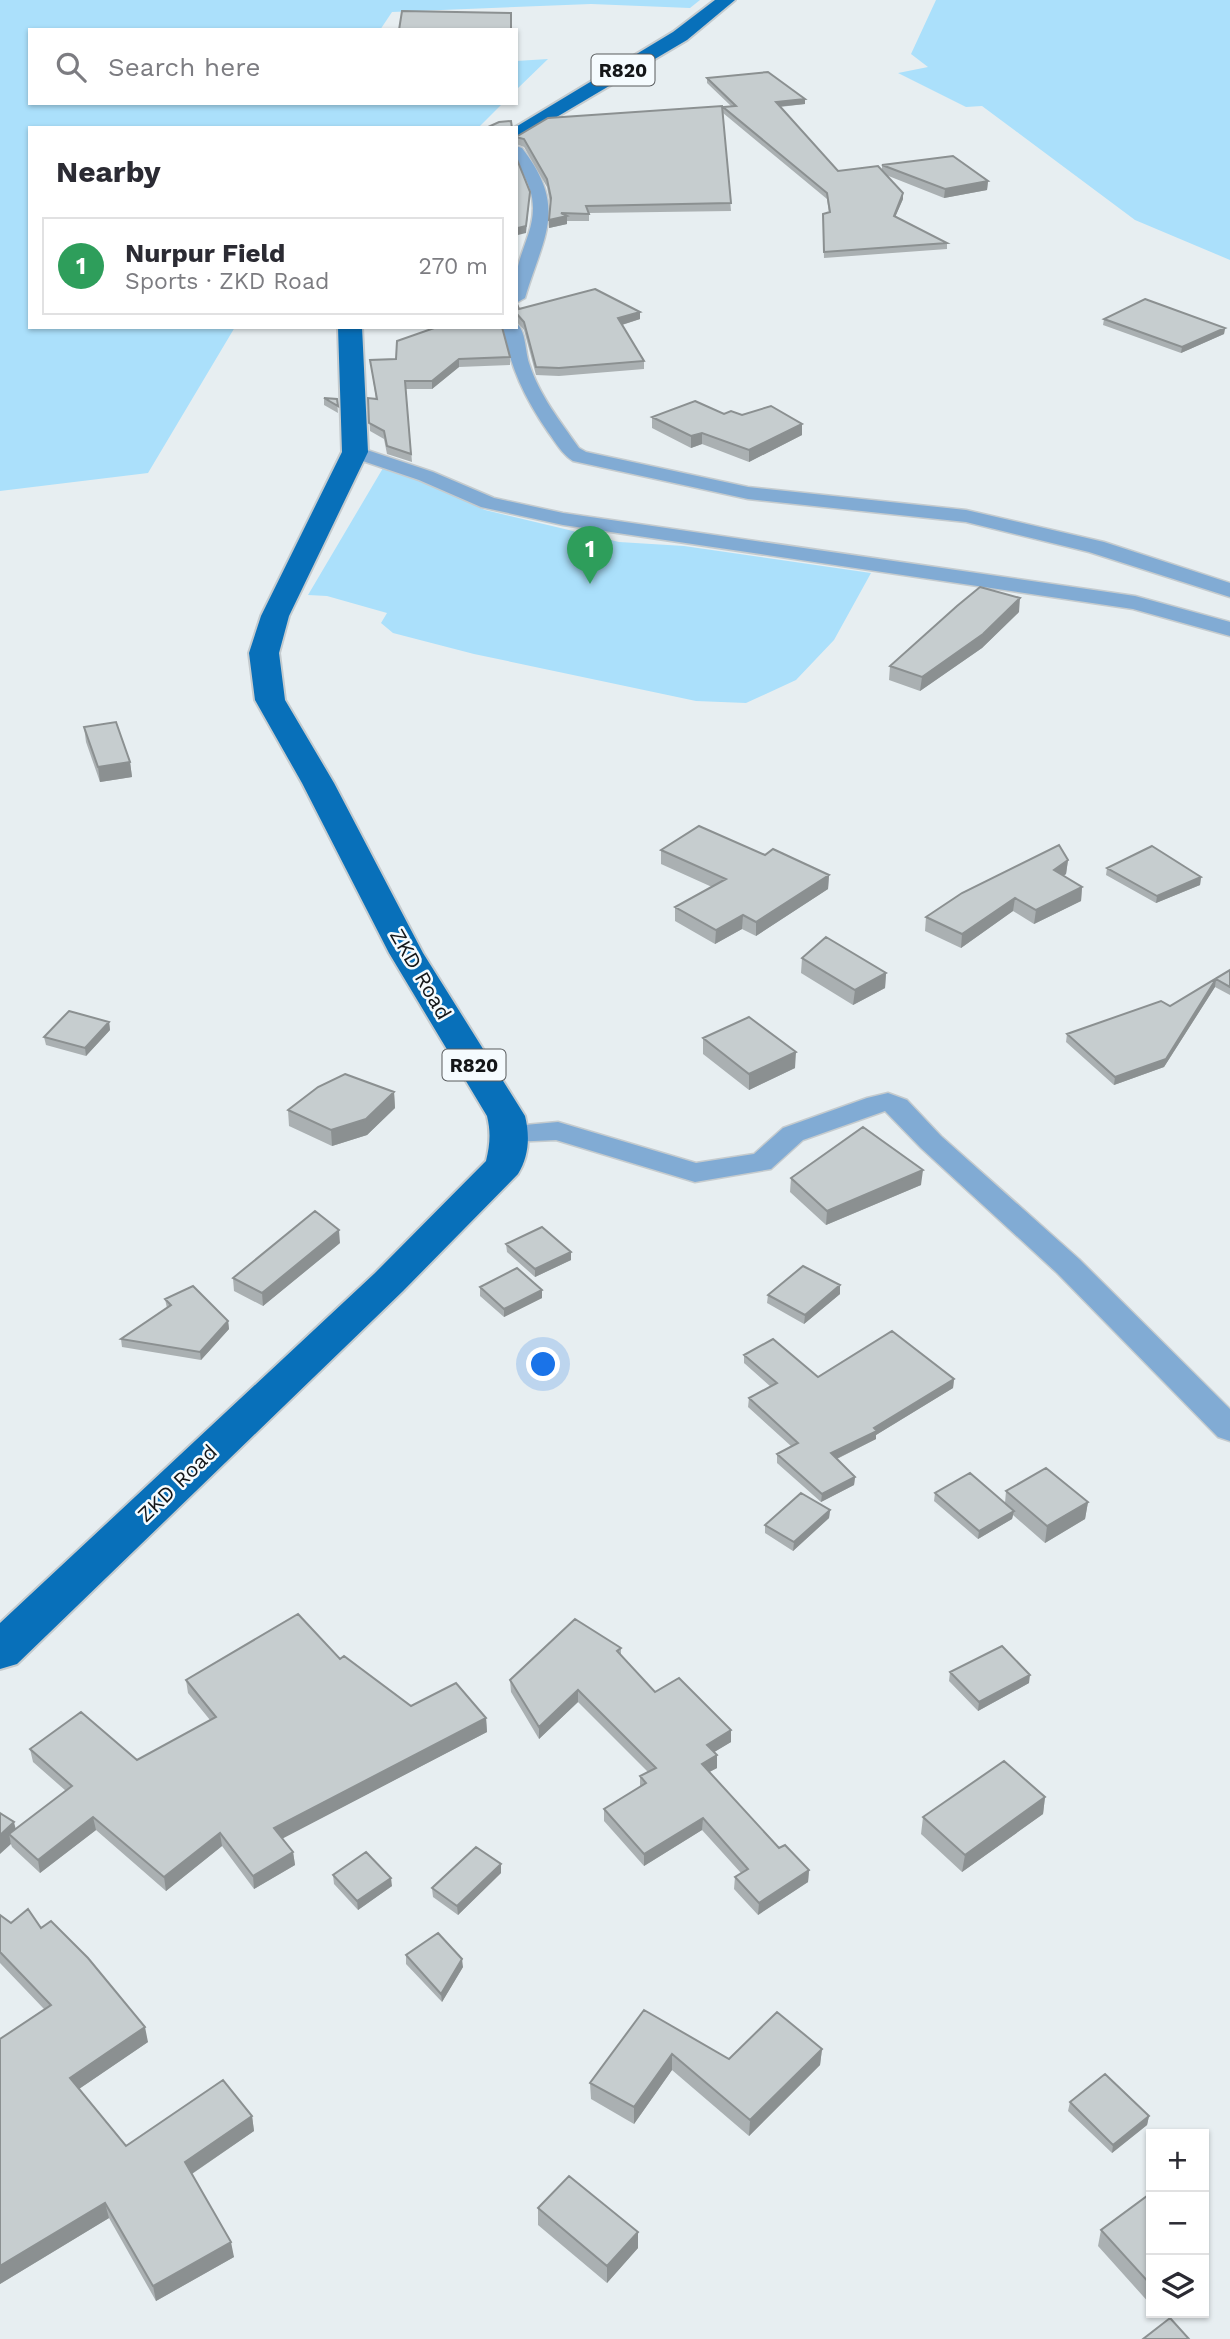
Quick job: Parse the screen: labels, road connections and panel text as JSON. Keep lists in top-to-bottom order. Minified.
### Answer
{"streets":{"main road":["R820","ZKD Road"]},"page":{"search":"Search here","heading":"Nearby","list":[{"mark":"1","name":"Nurpur Field","note":"Sports · ZKD Road","value":"270 m"}],"pins":"1","map_buttons":["+","−"]}}
